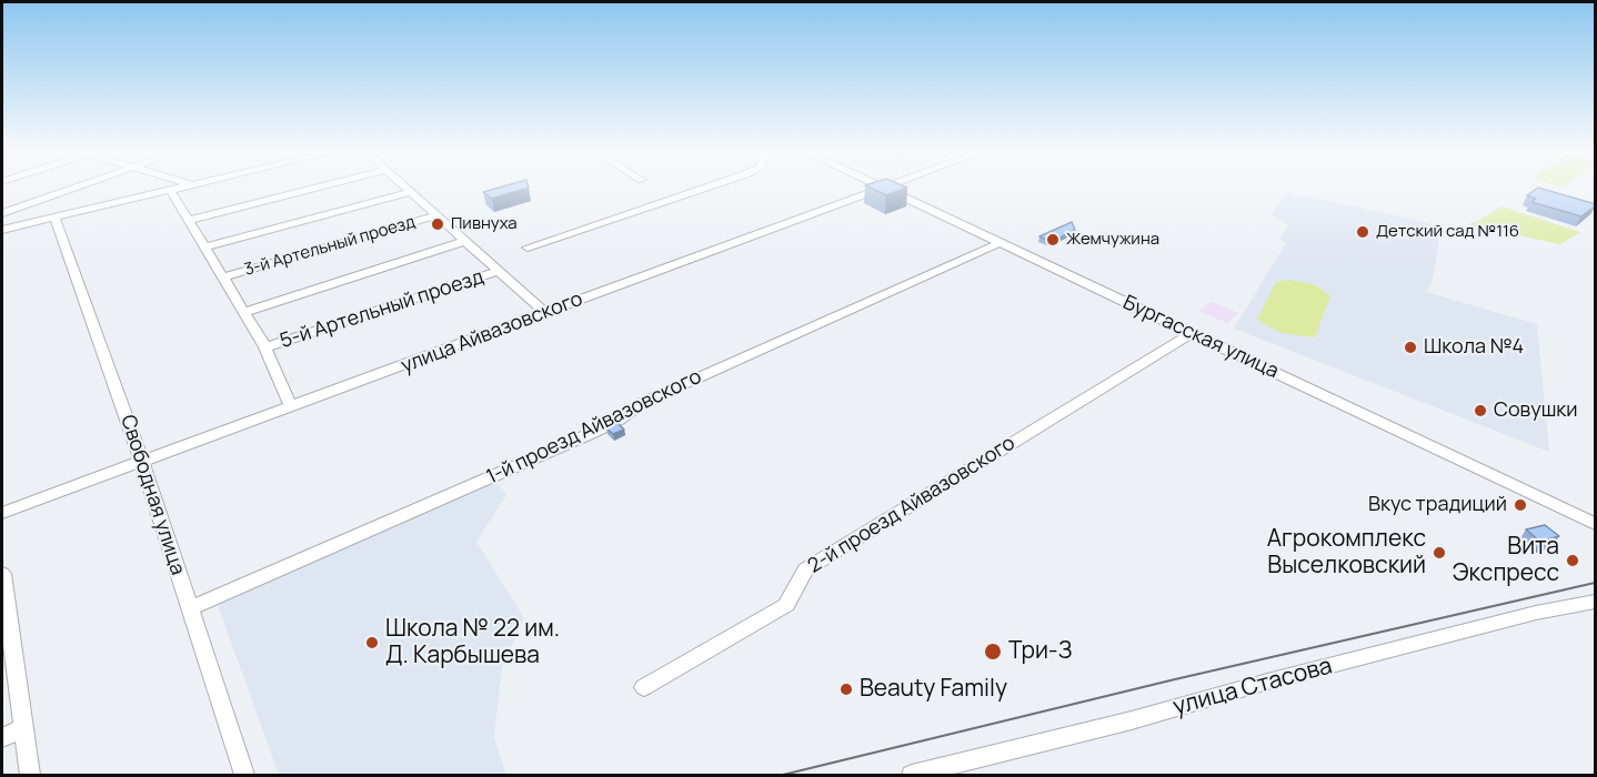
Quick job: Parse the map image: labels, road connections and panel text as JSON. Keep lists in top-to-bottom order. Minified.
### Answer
{"streets":{"street":["3-й Артельный проезд","5-й Артельный проезд","улица Айвазовского","Бургасская улица","1-й проезд Айвазовского","Свободная улица","2-й проезд Айвазовского","улица Стасова"]},"crossings":[["улица Айвазовского","Бургасская улица"],["улица Айвазовского","Свободная улица"],["Бургасская улица","1-й проезд Айвазовского"],["Бургасская улица","2-й проезд Айвазовского"],["1-й проезд Айвазовского","Свободная улица"]],"places":["Пивнуха","Детский сад №116","Жемчужина","Школа №4","Совушки","Вкус традиций","Агрокомплекс Выселковский","Вита Экспресс","Школа № 22 им. Д. Карбышева","Три-З","Beauty Family"]}
